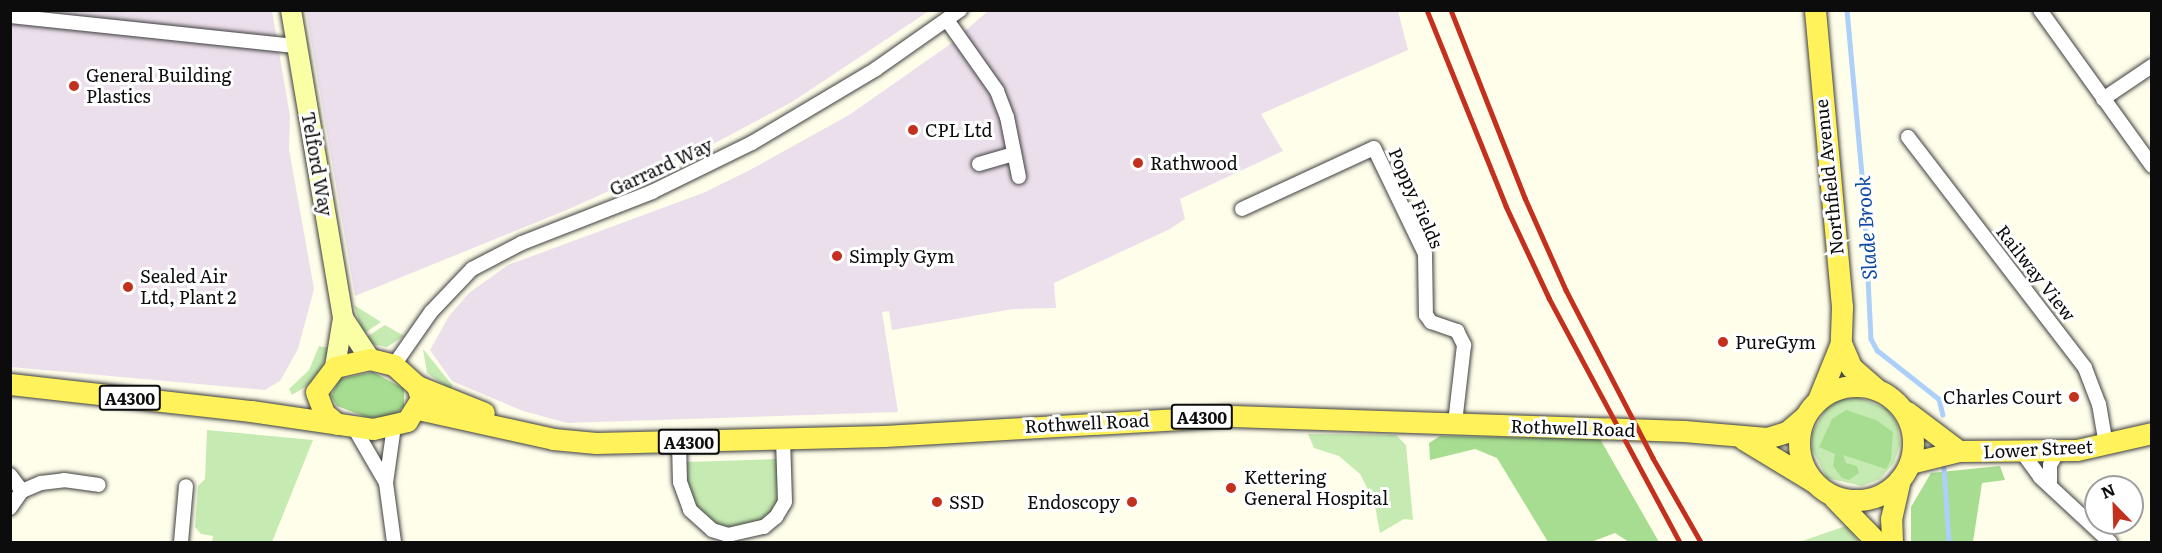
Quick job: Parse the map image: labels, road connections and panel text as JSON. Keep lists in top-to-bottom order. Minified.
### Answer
{"streets":{"main road":["Northfield Avenue","A4300","Rothwell Road","Lower Street"],"street":["Telford Way","Garrard Way","Poppy Fields","Railway View"]},"crossings":[["Telford Way","Garrard Way"],["Telford Way","A4300"],["Telford Way","Rothwell Road"],["Garrard Way","A4300"],["Garrard Way","Rothwell Road"],["Northfield Avenue","Rothwell Road"],["Northfield Avenue","Lower Street"],["Poppy Fields","Rothwell Road"],["Railway View","Lower Street"],["A4300","Rothwell Road"],["Rothwell Road","Lower Street"]],"water":["Slade Brook"],"places":["General Building Plastics","CPL Ltd","Rathwood","Simply Gym","Sealed Air Ltd, Plant 2","PureGym","Charles Court","Kettering General Hospital","SSD","Endoscopy"],"north":"top left"}
